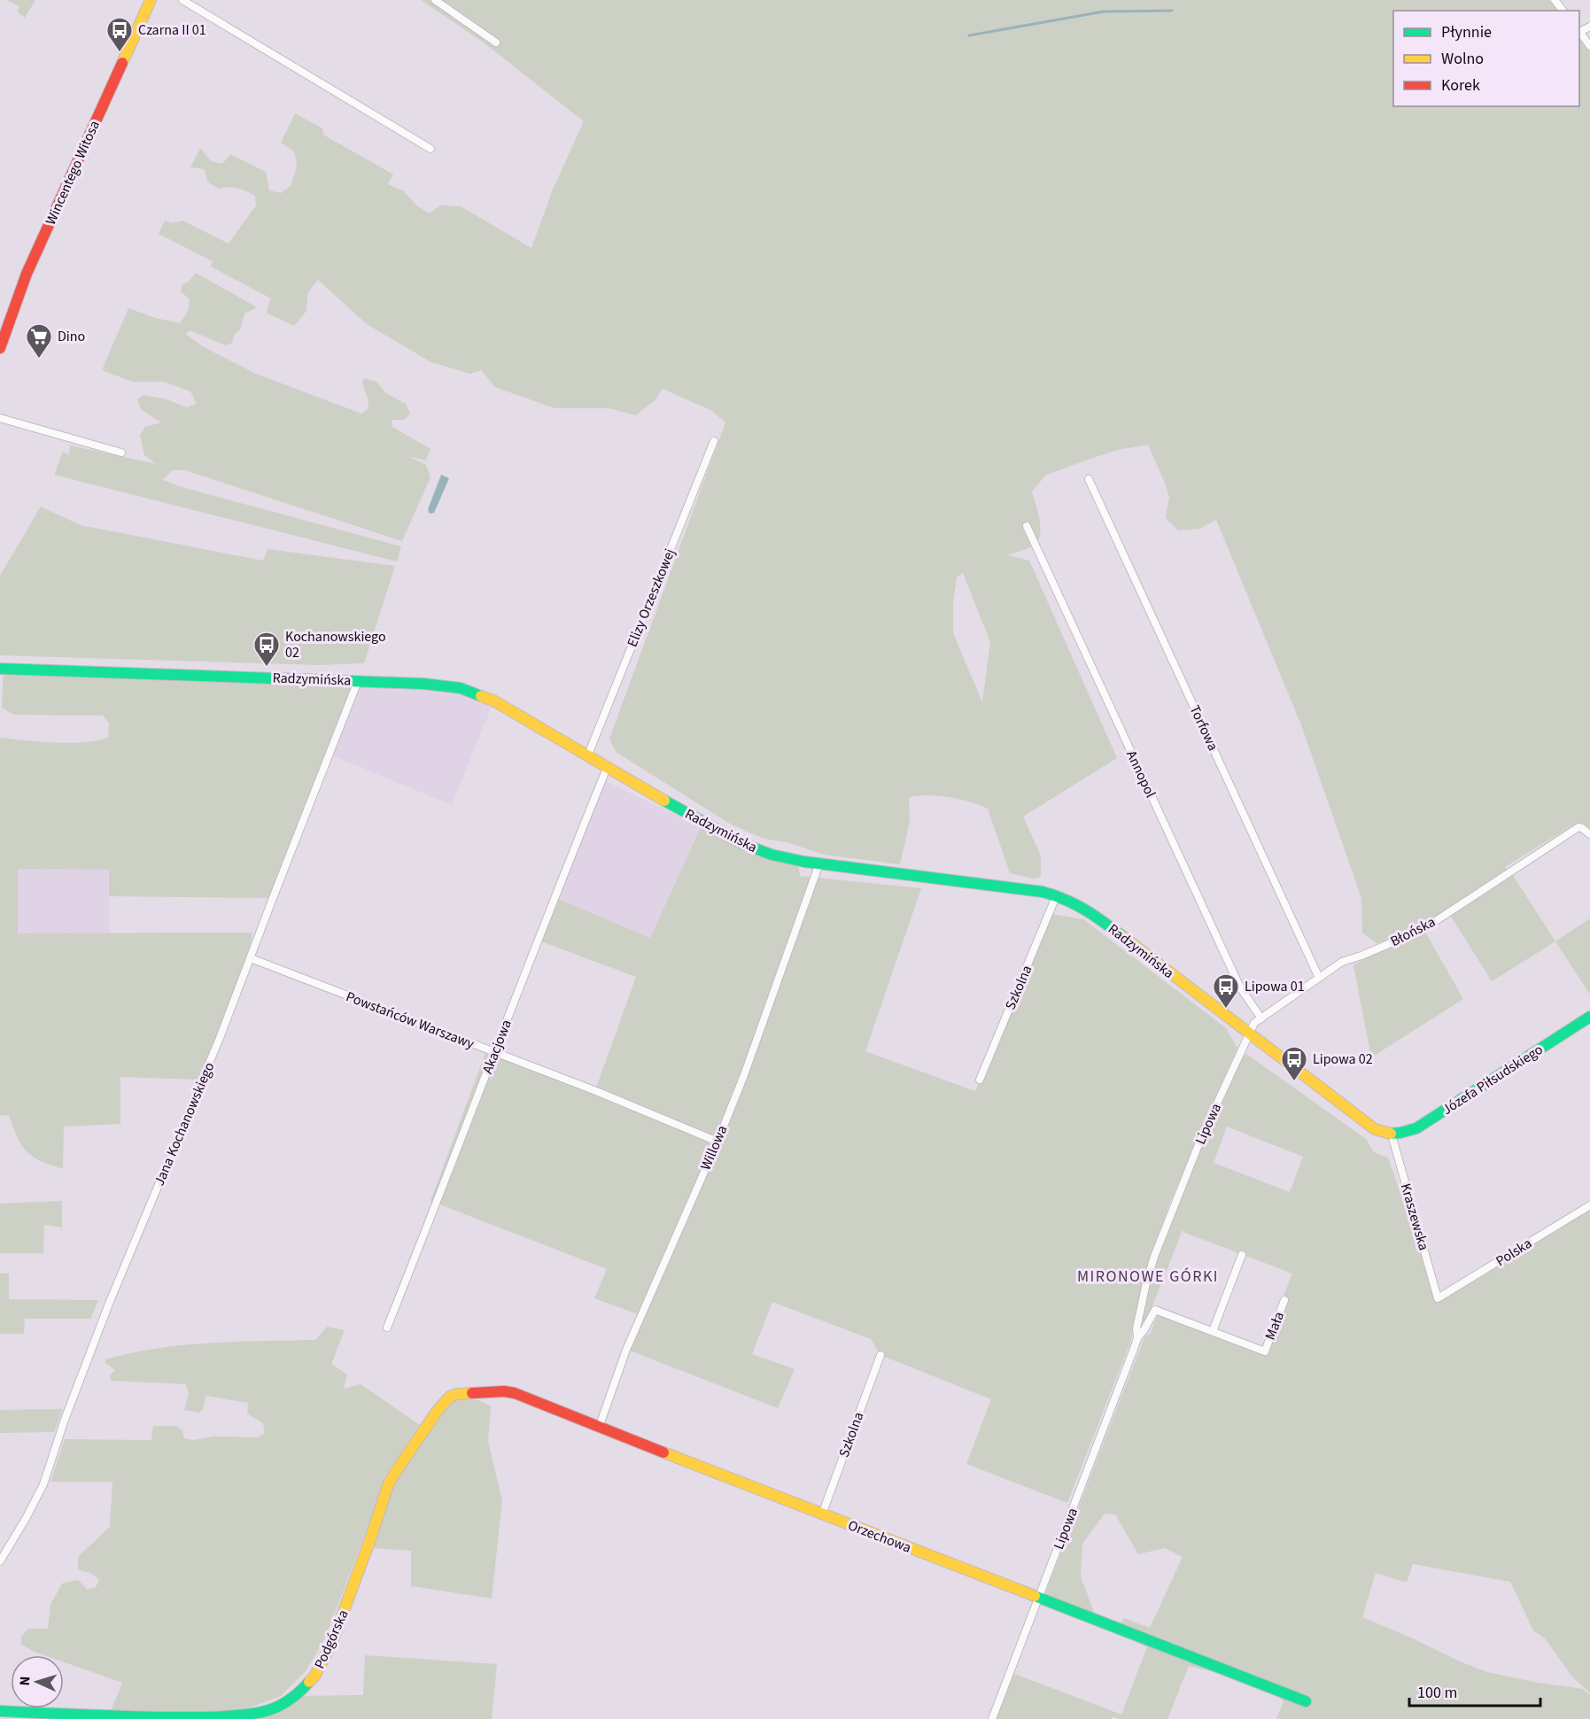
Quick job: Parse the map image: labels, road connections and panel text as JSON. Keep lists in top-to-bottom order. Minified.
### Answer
{"streets":{"street":["Wincentego Witosa","Elizy Orzeszkowej","Radzymińska","Torfowa","Annopol","Błońska","Szkolna","Powstańców Warszawy","Akacjowa","Józefa Piłsudskiego","Jana Kochanowskiego","Lipowa","Willowa","Kraszewska","Polska","Mała","Orzechowa","Podgórska"]},"crossings":[["Elizy Orzeszkowej","Radzymińska"],["Radzymińska","Błońska"],["Radzymińska","Szkolna"],["Radzymińska","Akacjowa"],["Radzymińska","Józefa Piłsudskiego"],["Radzymińska","Jana Kochanowskiego"],["Radzymińska","Lipowa"],["Radzymińska","Willowa"],["Radzymińska","Kraszewska"],["Torfowa","Błońska"],["Annopol","Błońska"],["Błońska","Lipowa"],["Szkolna","Orzechowa"],["Powstańców Warszawy","Akacjowa"],["Powstańców Warszawy","Jana Kochanowskiego"],["Powstańców Warszawy","Willowa"],["Józefa Piłsudskiego","Kraszewska"],["Lipowa","Mała"],["Lipowa","Orzechowa"],["Willowa","Orzechowa"],["Kraszewska","Polska"],["Orzechowa","Podgórska"]],"districts":["MIRONOWE GÓRKI"],"places":{"bus stop":["Czarna II 01","Kochanowskiego 02","Lipowa 01","Lipowa 02"],"supermarket":["Dino"]},"legend":["Płynnie","Wolno","Korek"],"scale_bar":"100 m","north":"left"}
